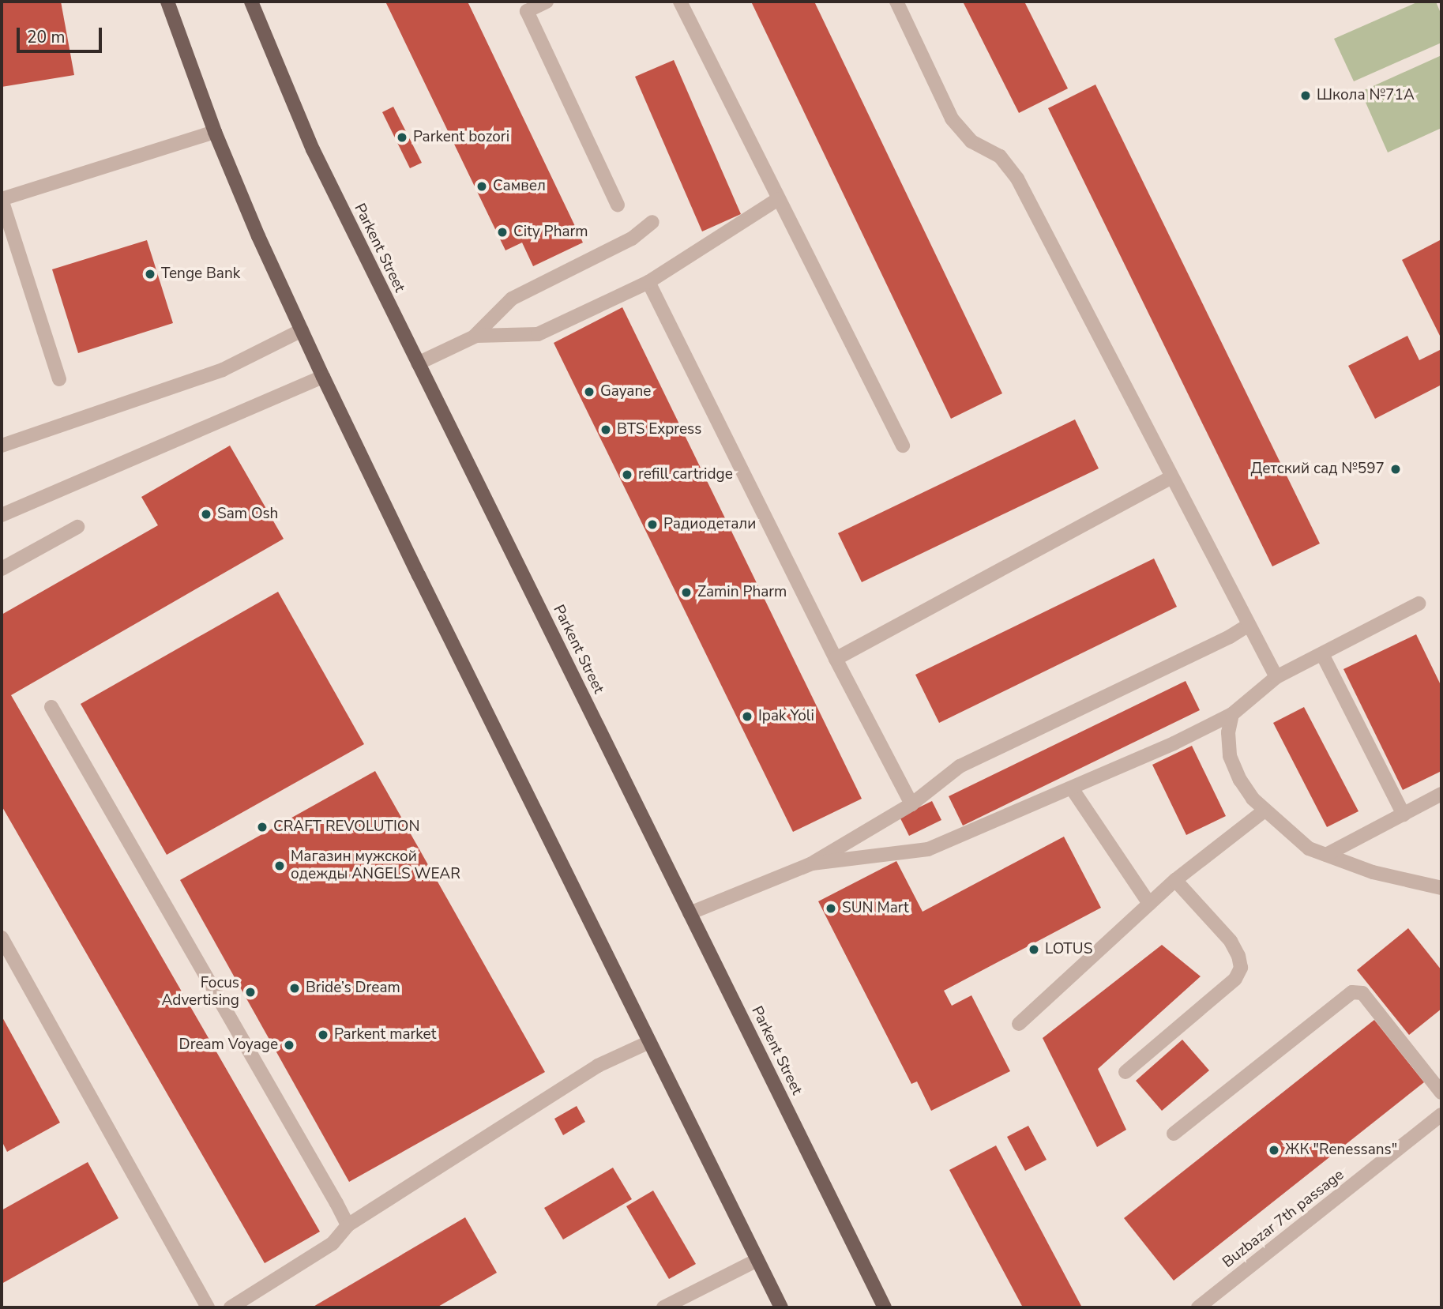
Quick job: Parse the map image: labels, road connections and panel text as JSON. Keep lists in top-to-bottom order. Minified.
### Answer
{"streets":{"main road":["Parkent Street"],"street":["Buzbazar 7th passage"]},"places":["Школа №71А","Parkent bozori","Самвел","City Pharm","Tenge Bank","Gayane","BTS Express","Детский сад №597","refill cartridge","Sam Osh","Радиодетали","Zamin Pharm","Ipak Yoli","CRAFT REVOLUTION","Магазин мужской одежды ANGELS WEAR","SUN Mart","LOTUS","Bride’s Dream","Focus Advertising","Parkent market","Dream Voyage","ЖК \"Renessans\""],"scale_bar":"20 m"}
